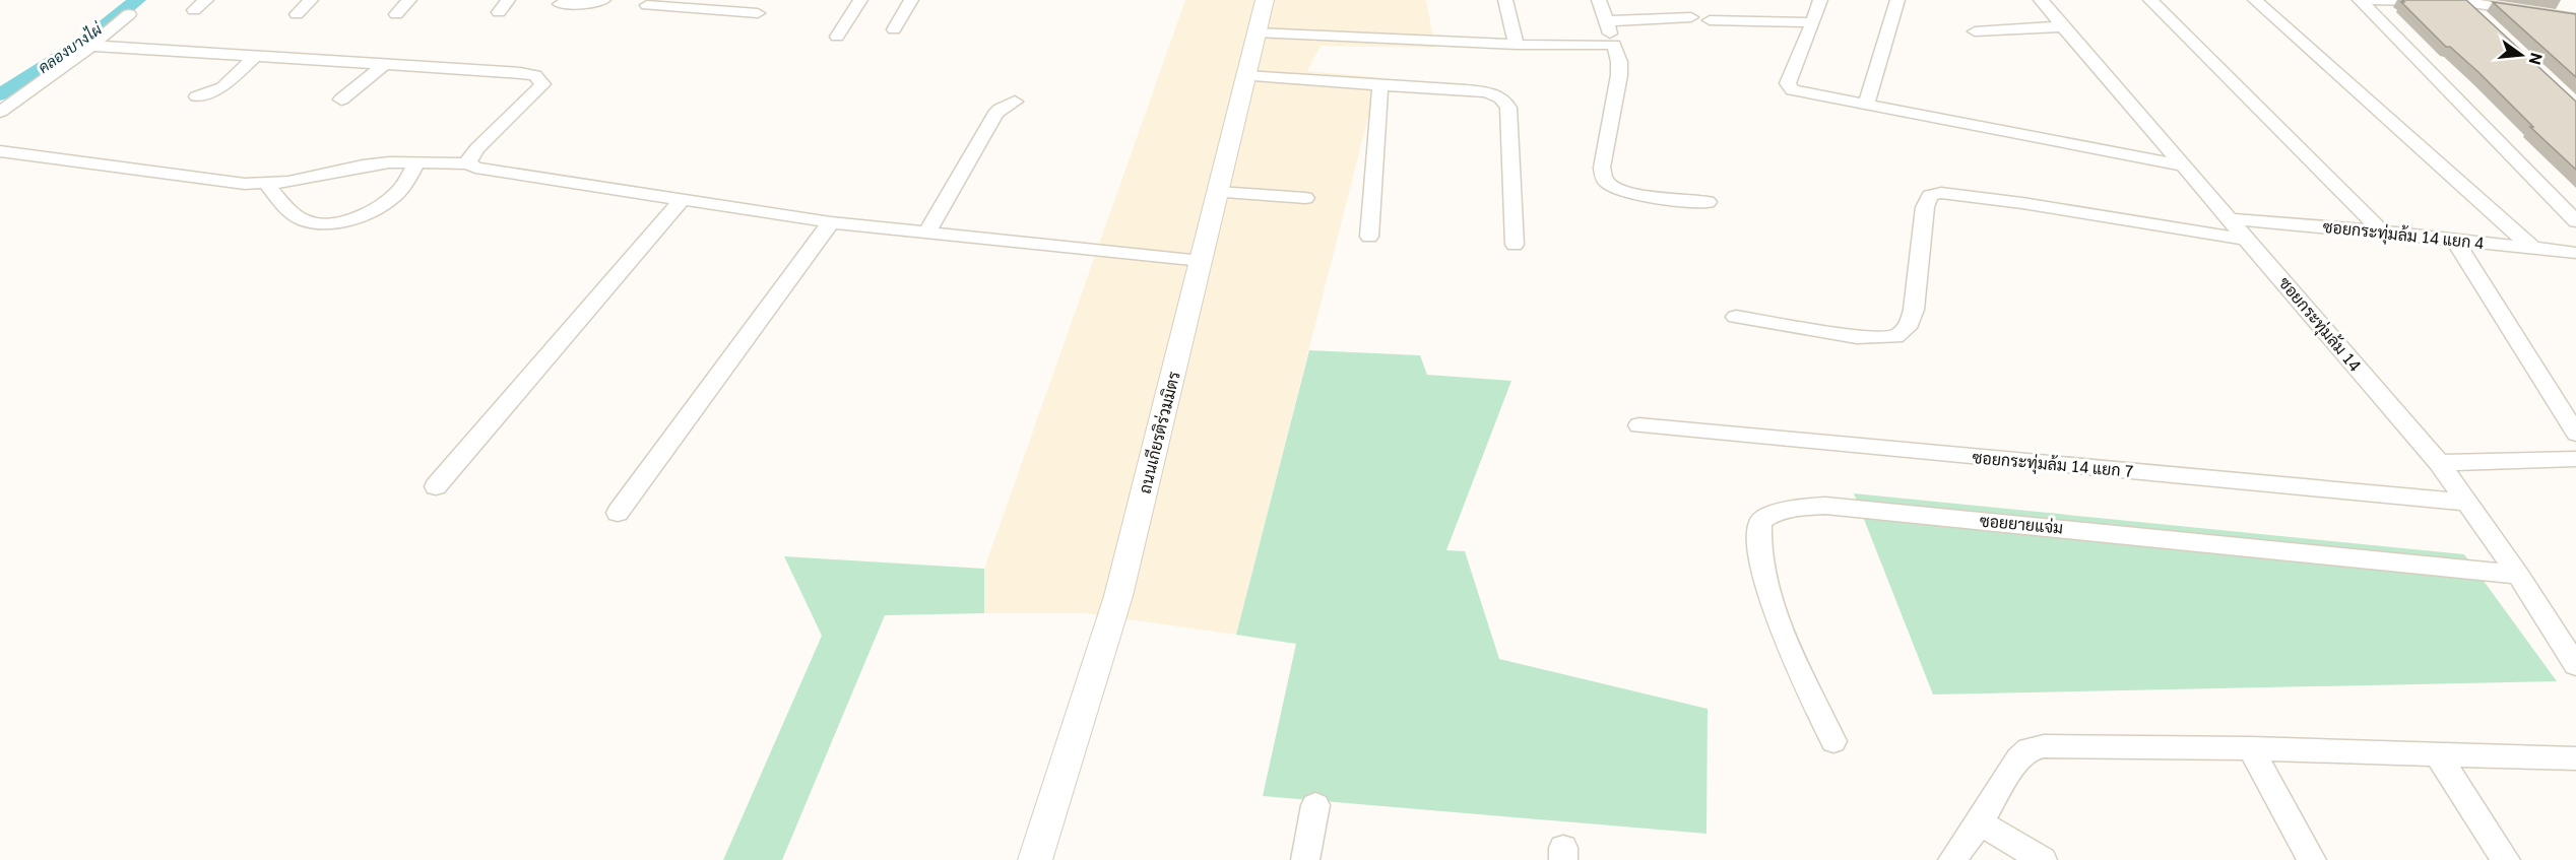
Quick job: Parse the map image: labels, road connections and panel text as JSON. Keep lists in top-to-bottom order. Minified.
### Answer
{"streets":{"street":["ซอยกระทุ่มล้ม 14 แยก 4","ซอยกระทุ่มล้ม 14","ถนนเกียรติร่วมมิตร","ซอยกระทุ่มล้ม 14 แยก 7","ซอยยายแจ่ม"]},"crossings":[["ซอยกระทุ่มล้ม 14 แยก 4","ซอยกระทุ่มล้ม 14"],["ซอยกระทุ่มล้ม 14","ซอยกระทุ่มล้ม 14 แยก 7"],["ซอยกระทุ่มล้ม 14","ซอยยายแจ่ม"]],"water":["คลองบางไผ่"],"north":"right"}
